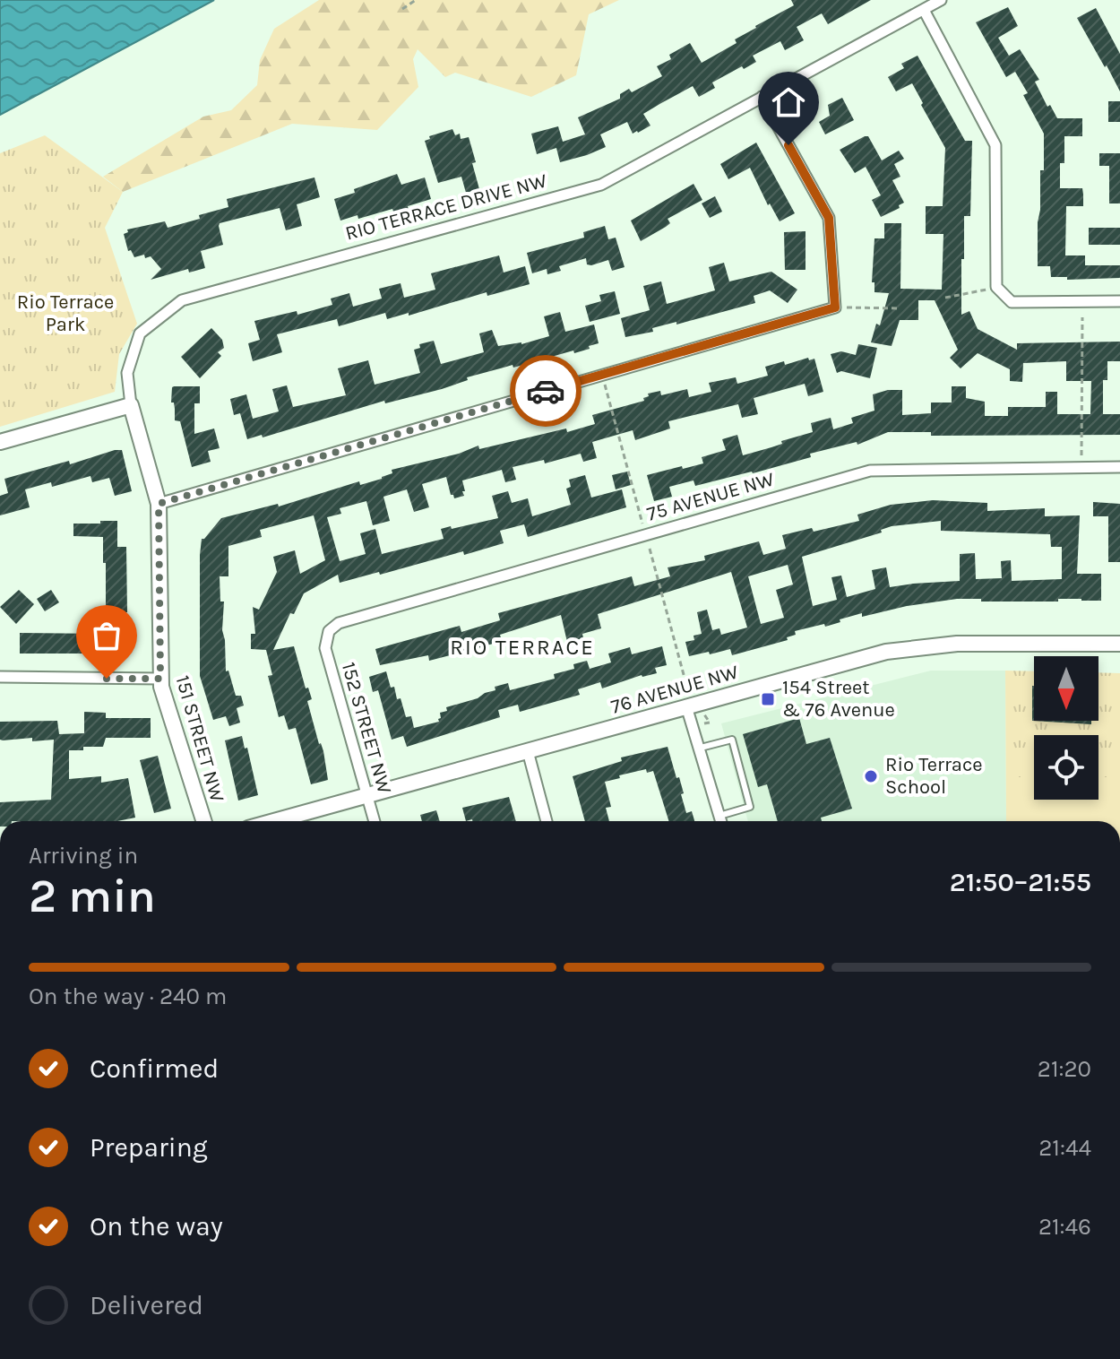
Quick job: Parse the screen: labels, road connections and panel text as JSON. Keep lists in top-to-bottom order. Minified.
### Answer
{"streets":{"street":["RIO TERRACE DRIVE NW","75 AVENUE NW","76 AVENUE NW","152 STREET NW","151 STREET NW"]},"crossings":[["RIO TERRACE DRIVE NW","151 STREET NW"],["75 AVENUE NW","152 STREET NW"],["76 AVENUE NW","152 STREET NW"]],"districts":["RIO TERRACE"],"parks":["Rio Terrace Park"],"places":{"transit":["154 Street & 76 Avenue"],"other":["Rio Terrace School"]},"north":"bottom","page":{"heading":["2 min","Arriving in","21:50–21:55"],"bar":"On the way · 240 m","list":[["Confirmed","21:20"],["Preparing","21:44"],["On the way","21:46"],"Delivered"]}}
